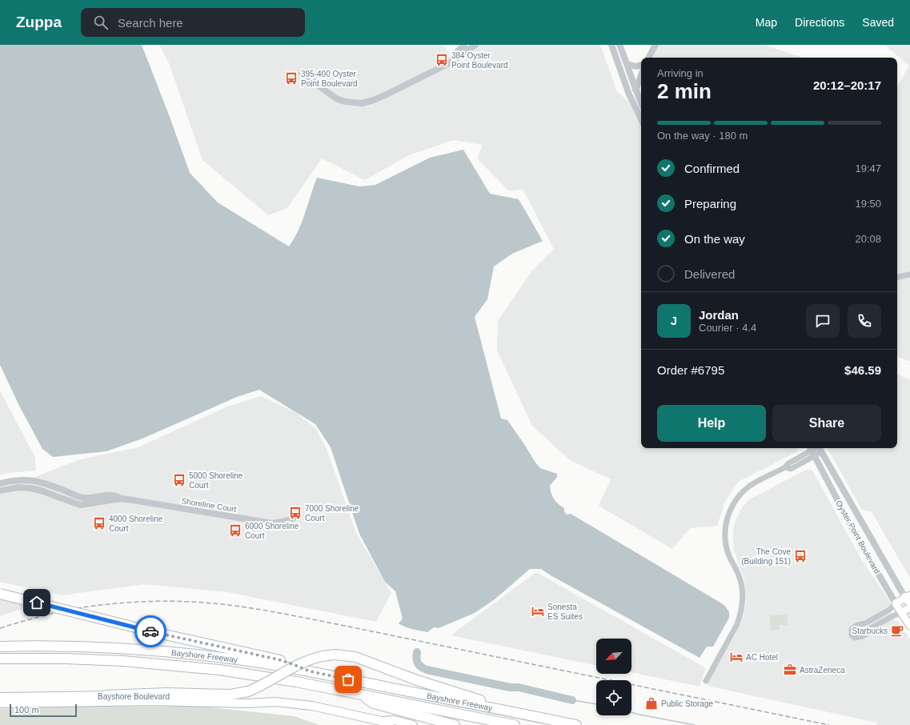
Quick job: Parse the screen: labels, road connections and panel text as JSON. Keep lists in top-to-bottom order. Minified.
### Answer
{"streets":{"highway":["Bayshore Freeway"],"main road":["Oyster Point Boulevard","Bayshore Boulevard"],"street":["Shoreline Court"]},"places":{"bus stop":["384 Oyster Point Boulevard","395-400 Oyster Point Boulevard","5000 Shoreline Court","7000 Shoreline Court","4000 Shoreline Court","6000 Shoreline Court","The Cove (Building 151)"],"hotel":["Sonesta ES Suites","AC Hotel"],"cafe":["Starbucks"],"office":["AstraZeneca"],"shop":["Public Storage"]},"scale_bar":"100 m","north":"bottom left","page":{"header":"Zuppa","search":"Search here","nav":["Map","Directions","Saved"],"heading":["2 min","Arriving in","20:12–20:17"],"panel":["Jordan","Courier · 4.4","Order #6795","$46.59"],"bar":"On the way · 180 m","list":[["Confirmed","19:47"],["Preparing","19:50"],["On the way","20:08"],"Delivered"],"round":"J","buttons":["Help","Share"],"scale":"100 m"}}
